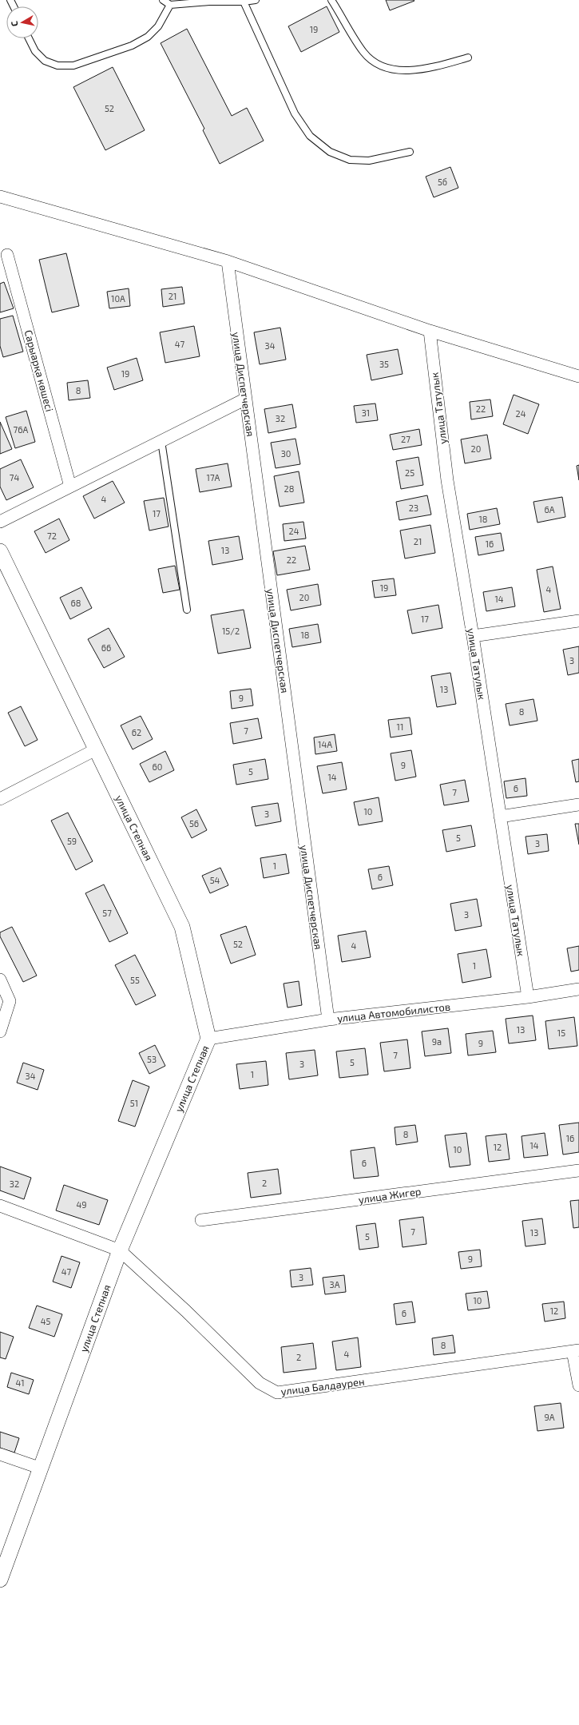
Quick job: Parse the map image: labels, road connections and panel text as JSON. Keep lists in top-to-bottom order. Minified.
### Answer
{"streets":{"street":["Сарыарқа көшесі","улица Диспетчерская","улица Татулык","улица Степная","улица Автомобилистов","улица Жигер","улица Балдаурен"]},"crossings":[["улица Диспетчерская","улица Автомобилистов"],["улица Татулык","улица Автомобилистов"],["улица Степная","улица Автомобилистов"],["улица Степная","улица Балдаурен"]],"house_numbers":["19","52","5б","21","10А","47","34","35","19","8","22","31","24","32","76А","27","20","30","25","74","17А","28","4","23","6А","17","18","24","72","21","16","13","22","19","4","20","14","68","17","15/2","18","66","3","13","9","8","11","7","62","14А","9","60","5","14","6","7","10","3","56","5","59","3","1","6","54","57","3","52","4","1","55","13","15","9а","9","7","53","5","3","1","34","51","8","16","14","12","10","6","2","32","49","7","13","5","9","47","3","3А","10","12","6","45","8","4","2","41","9А"],"north":"left"}
